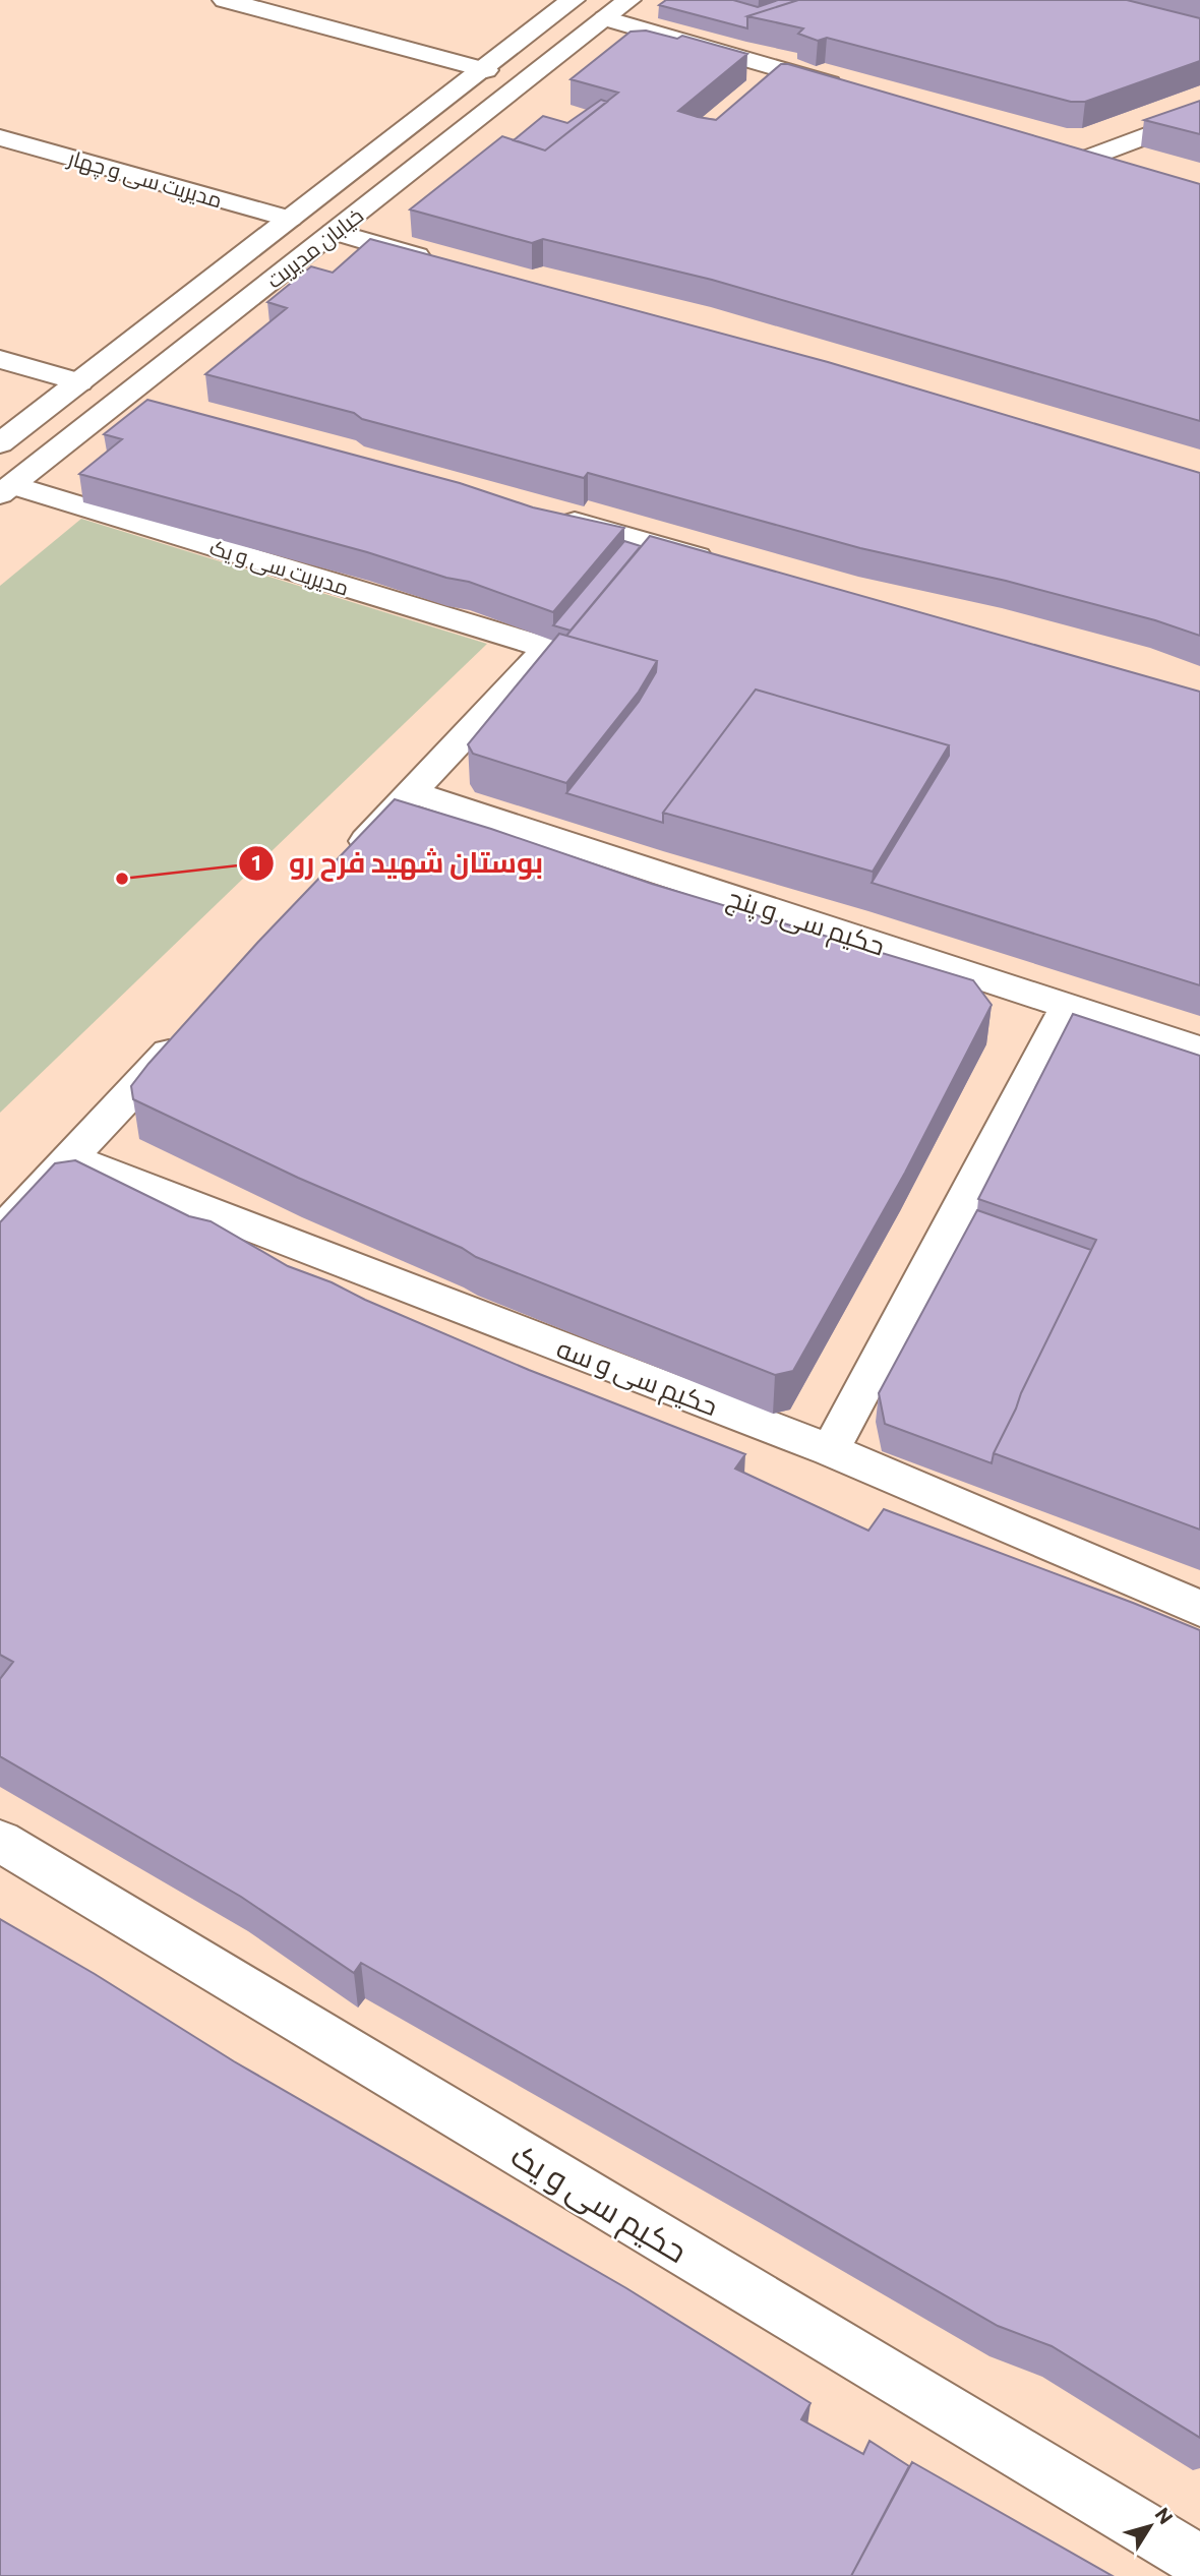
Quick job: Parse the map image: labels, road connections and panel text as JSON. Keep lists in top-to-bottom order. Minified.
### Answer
{"streets":{"street":["مدیریت سی و چهار","خیابان مدیریت","مدیریت سی و یک","حکیم سی و پنج","حکیم سی و سه","حکیم سی و یک"]},"crossings":[["مدیریت سی و چهار","خیابان مدیریت"],["خیابان مدیریت","مدیریت سی و یک"],["مدیریت سی و یک","حکیم سی و پنج"]],"places":["بوستان شهید فرح رو"],"north":"top right"}
